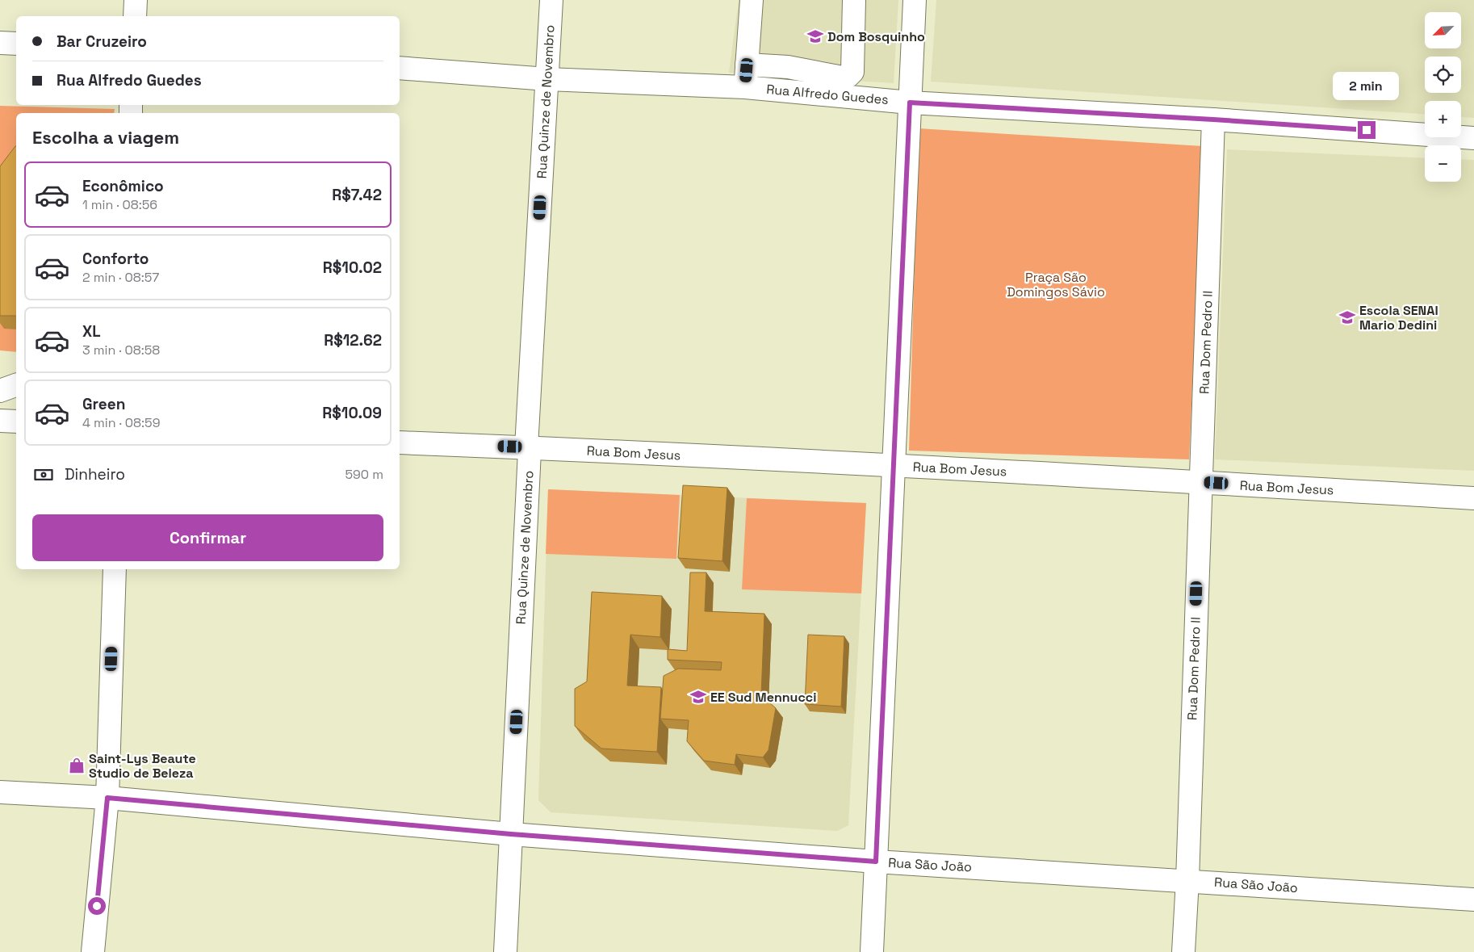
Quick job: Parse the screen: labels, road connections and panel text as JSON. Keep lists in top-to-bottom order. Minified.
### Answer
{"streets":{"street":["Rua Alfredo Guedes","Rua Quinze de Novembro","Rua Dom Pedro II","Rua Bom Jesus","Rua São João"]},"crossings":[["Rua Alfredo Guedes","Rua Quinze de Novembro"],["Rua Alfredo Guedes","Rua Dom Pedro II"],["Rua Quinze de Novembro","Rua Bom Jesus"],["Rua Quinze de Novembro","Rua São João"],["Rua Dom Pedro II","Rua Bom Jesus"],["Rua Dom Pedro II","Rua São João"]],"parks":["Praça São Domingos Sávio"],"places":{"school or university":["Dom Bosquinho","Escola SENAI Mario Dedini","EE Sud Mennucci"],"shop":["Saint-Lys Beaute Studio de Beleza"]},"north":"bottom left","page":{"map_buttons":["+","−"],"banner":["Bar Cruzeiro","Rua Alfredo Guedes"],"bubble":"2 min","heading":"Escolha a viagem","list":[{"name":"Econômico","note":"1 min · 08:56","value":"R$7.42"},{"name":"Conforto","note":"2 min · 08:57","value":"R$10.02"},{"name":"XL","note":"3 min · 08:58","value":"R$12.62"},{"name":"Green","note":"4 min · 08:59","value":"R$10.09"}],"pay":["Dinheiro","590 m"],"buttons":"Confirmar"}}
